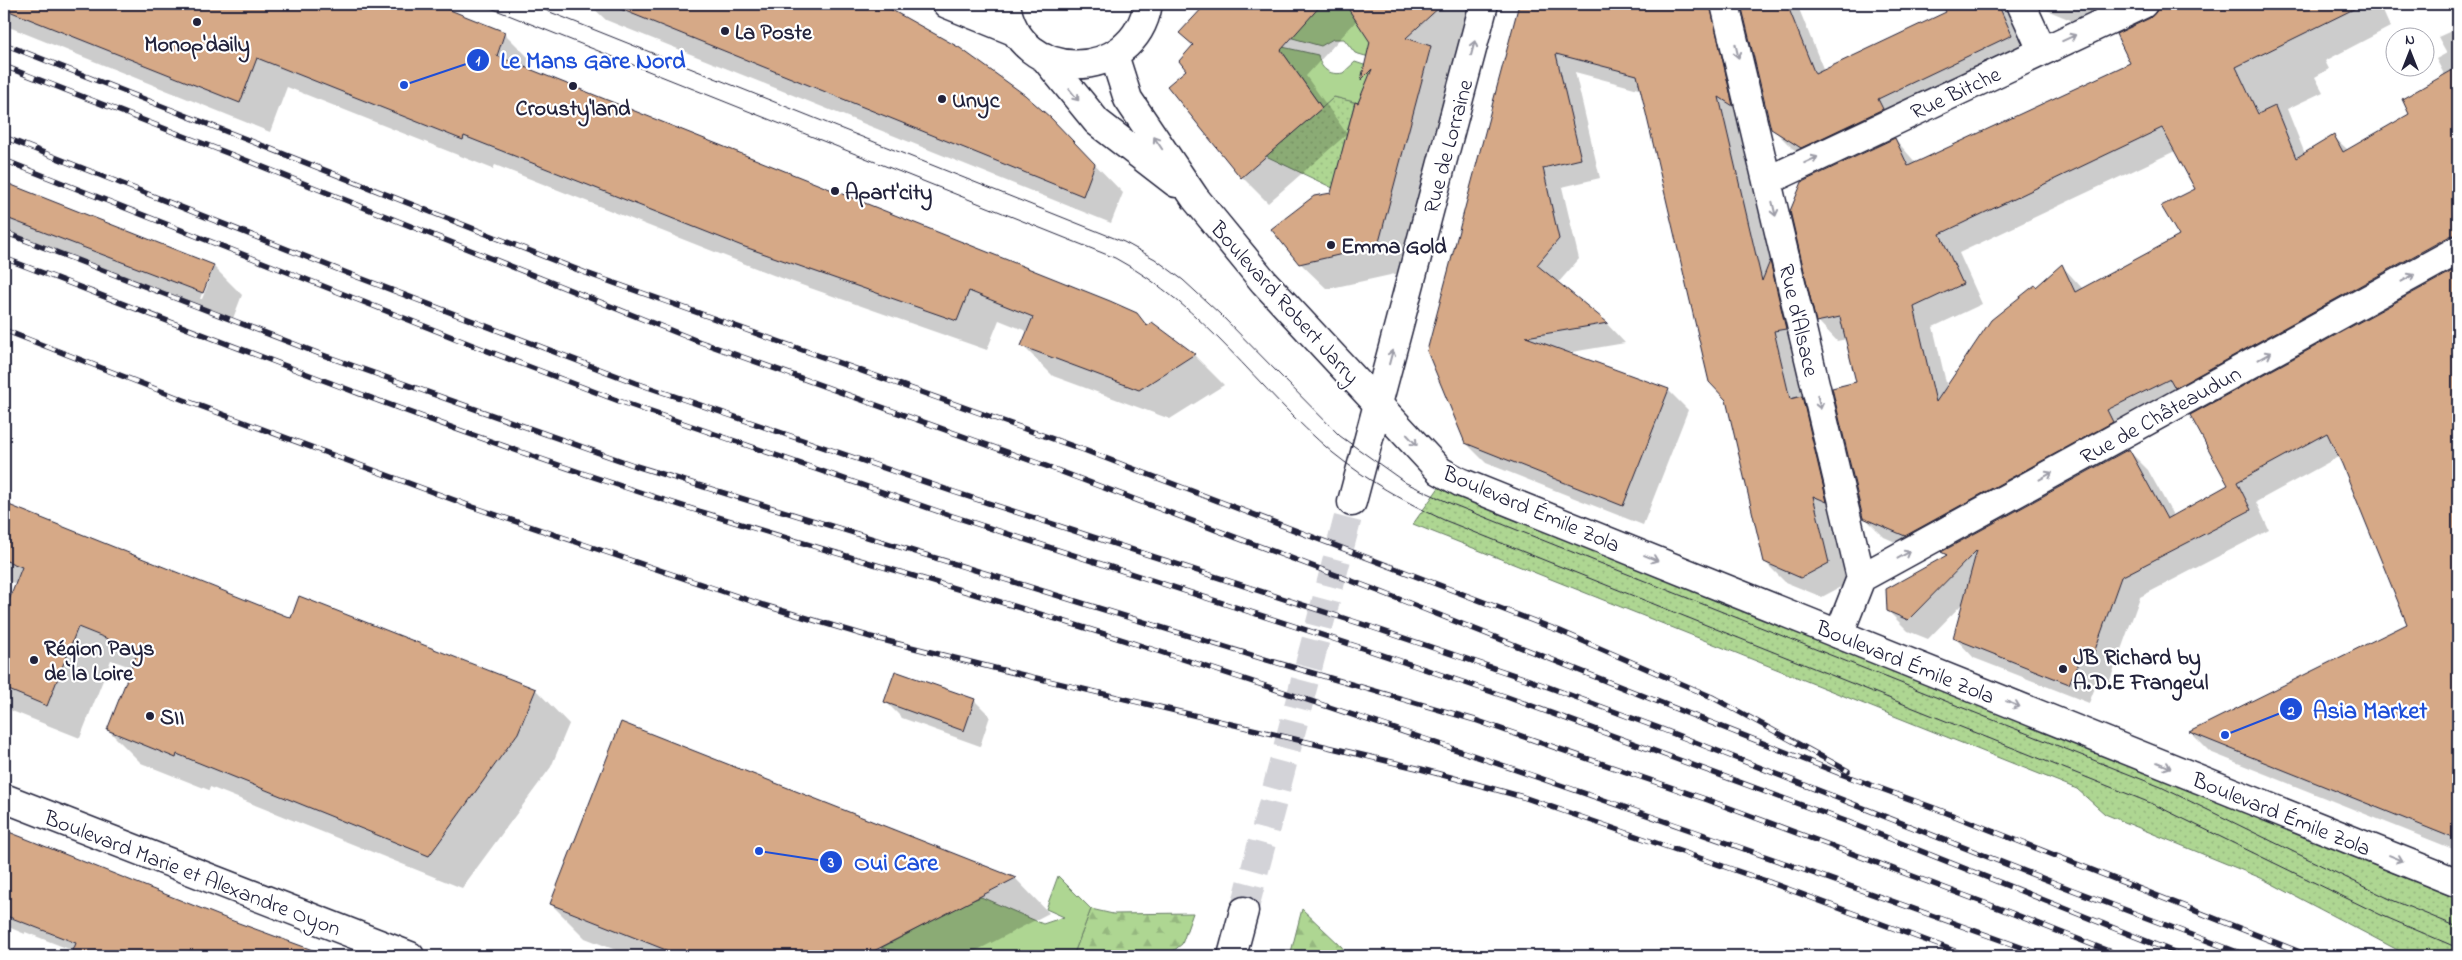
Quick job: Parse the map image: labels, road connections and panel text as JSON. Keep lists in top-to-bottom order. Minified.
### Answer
{"streets":{"street":["Rue Bitche","Rue de Lorraine","Boulevard Robert Jarry","Rue d'Alsace","Rue de Châteaudun","Boulevard Émile Zola","Boulevard Marie et Alexandre Oyon"]},"crossings":[["Rue Bitche","Rue d'Alsace"],["Rue de Lorraine","Boulevard Robert Jarry"],["Rue de Lorraine","Boulevard Émile Zola"],["Boulevard Robert Jarry","Boulevard Émile Zola"],["Rue d'Alsace","Rue de Châteaudun"]],"one_way":["Rue Bitche","Rue de Lorraine","Rue d'Alsace","Rue de Châteaudun","Boulevard Émile Zola"],"places":["Monop'daily","La Poste","Le Mans Gare Nord","Crousty'land","Unyc","Apart'city","Emma Gold","Région Pays de la Loire","JB Richard by A.D.E Frangeul","SII","Asia Market","Oui Care"],"north":"top"}
